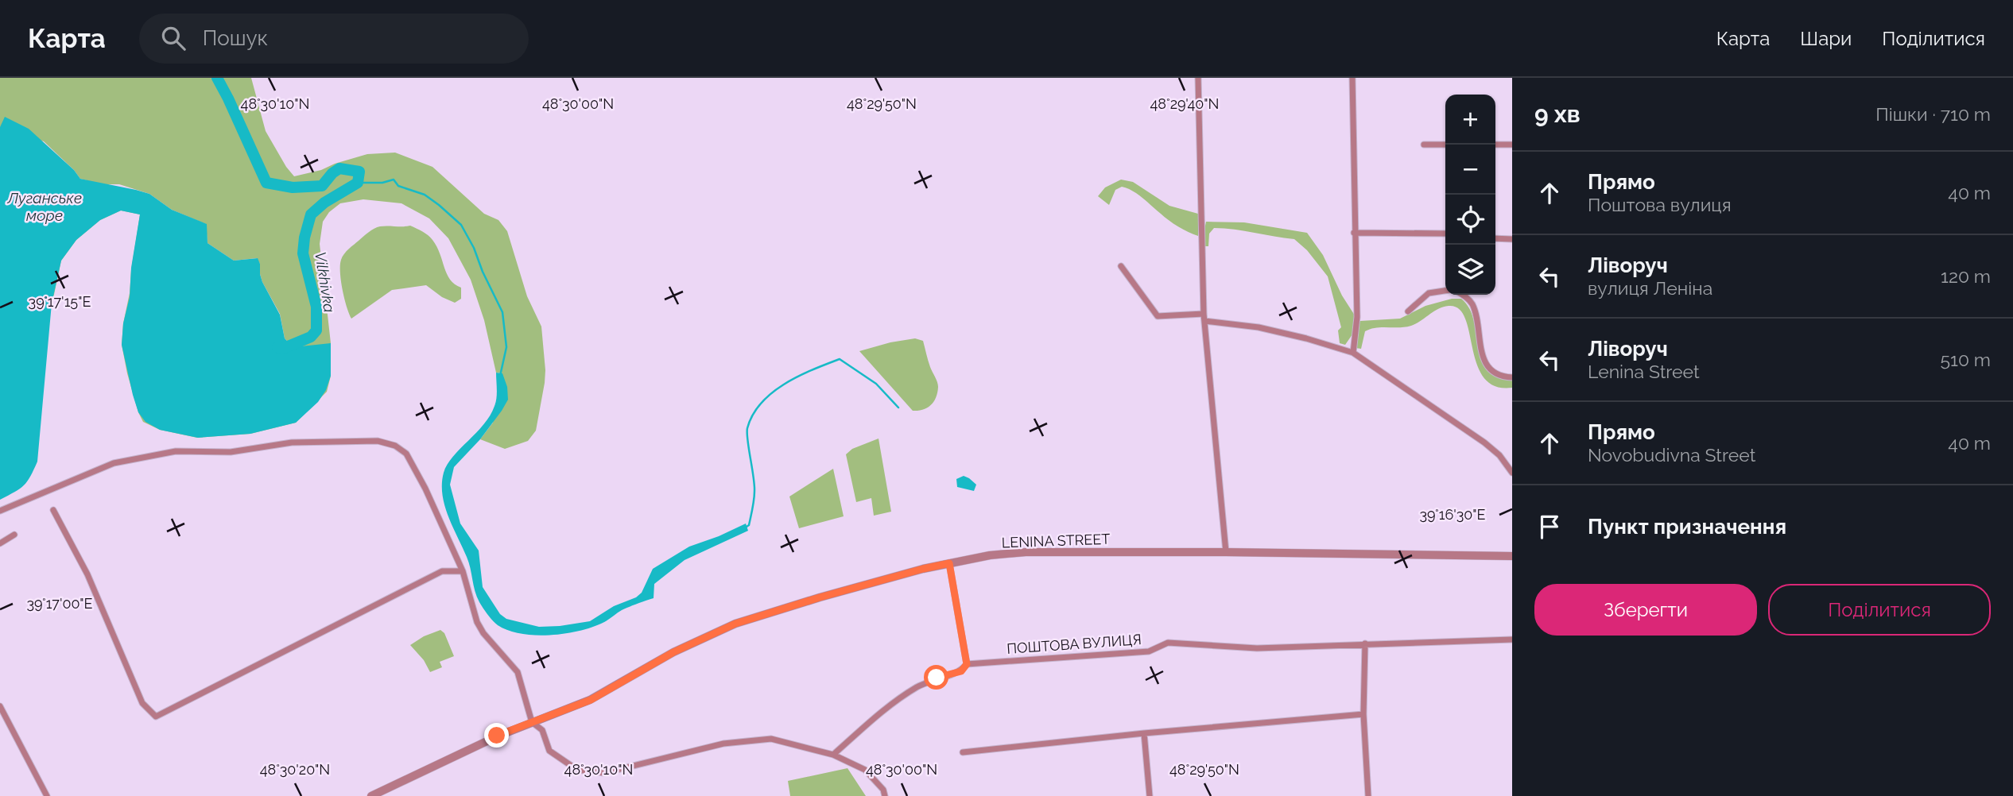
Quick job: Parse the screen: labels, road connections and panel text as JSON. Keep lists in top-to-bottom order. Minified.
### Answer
{"streets":{"street":["LENINA STREET","ПОШТОВА ВУЛИЦЯ"]},"water":["Луганське море","Vilkhivka"],"page":{"header":"Карта","search":"Пошук","nav":["Карта","Шари","Поділитися"],"heading":["9 хв","Пішки · 710 m"],"map_buttons":["+","−"],"list":[["Прямо","Поштова вулиця","40 m"],["Ліворуч","вулиця Леніна","120 m"],["Ліворуч","Lenina Street","510 m"],["Прямо","Novobudivna Street","40 m"],"Пункт призначення"],"buttons":["Зберегти","Поділитися"]},"coordinates":["48°29'40\"N","48°30'10\"N","48°30'00\"N","48°29'50\"N","39°17'15\"E","39°16'30\"E","39°17'00\"E","48°30'20\"N"]}
